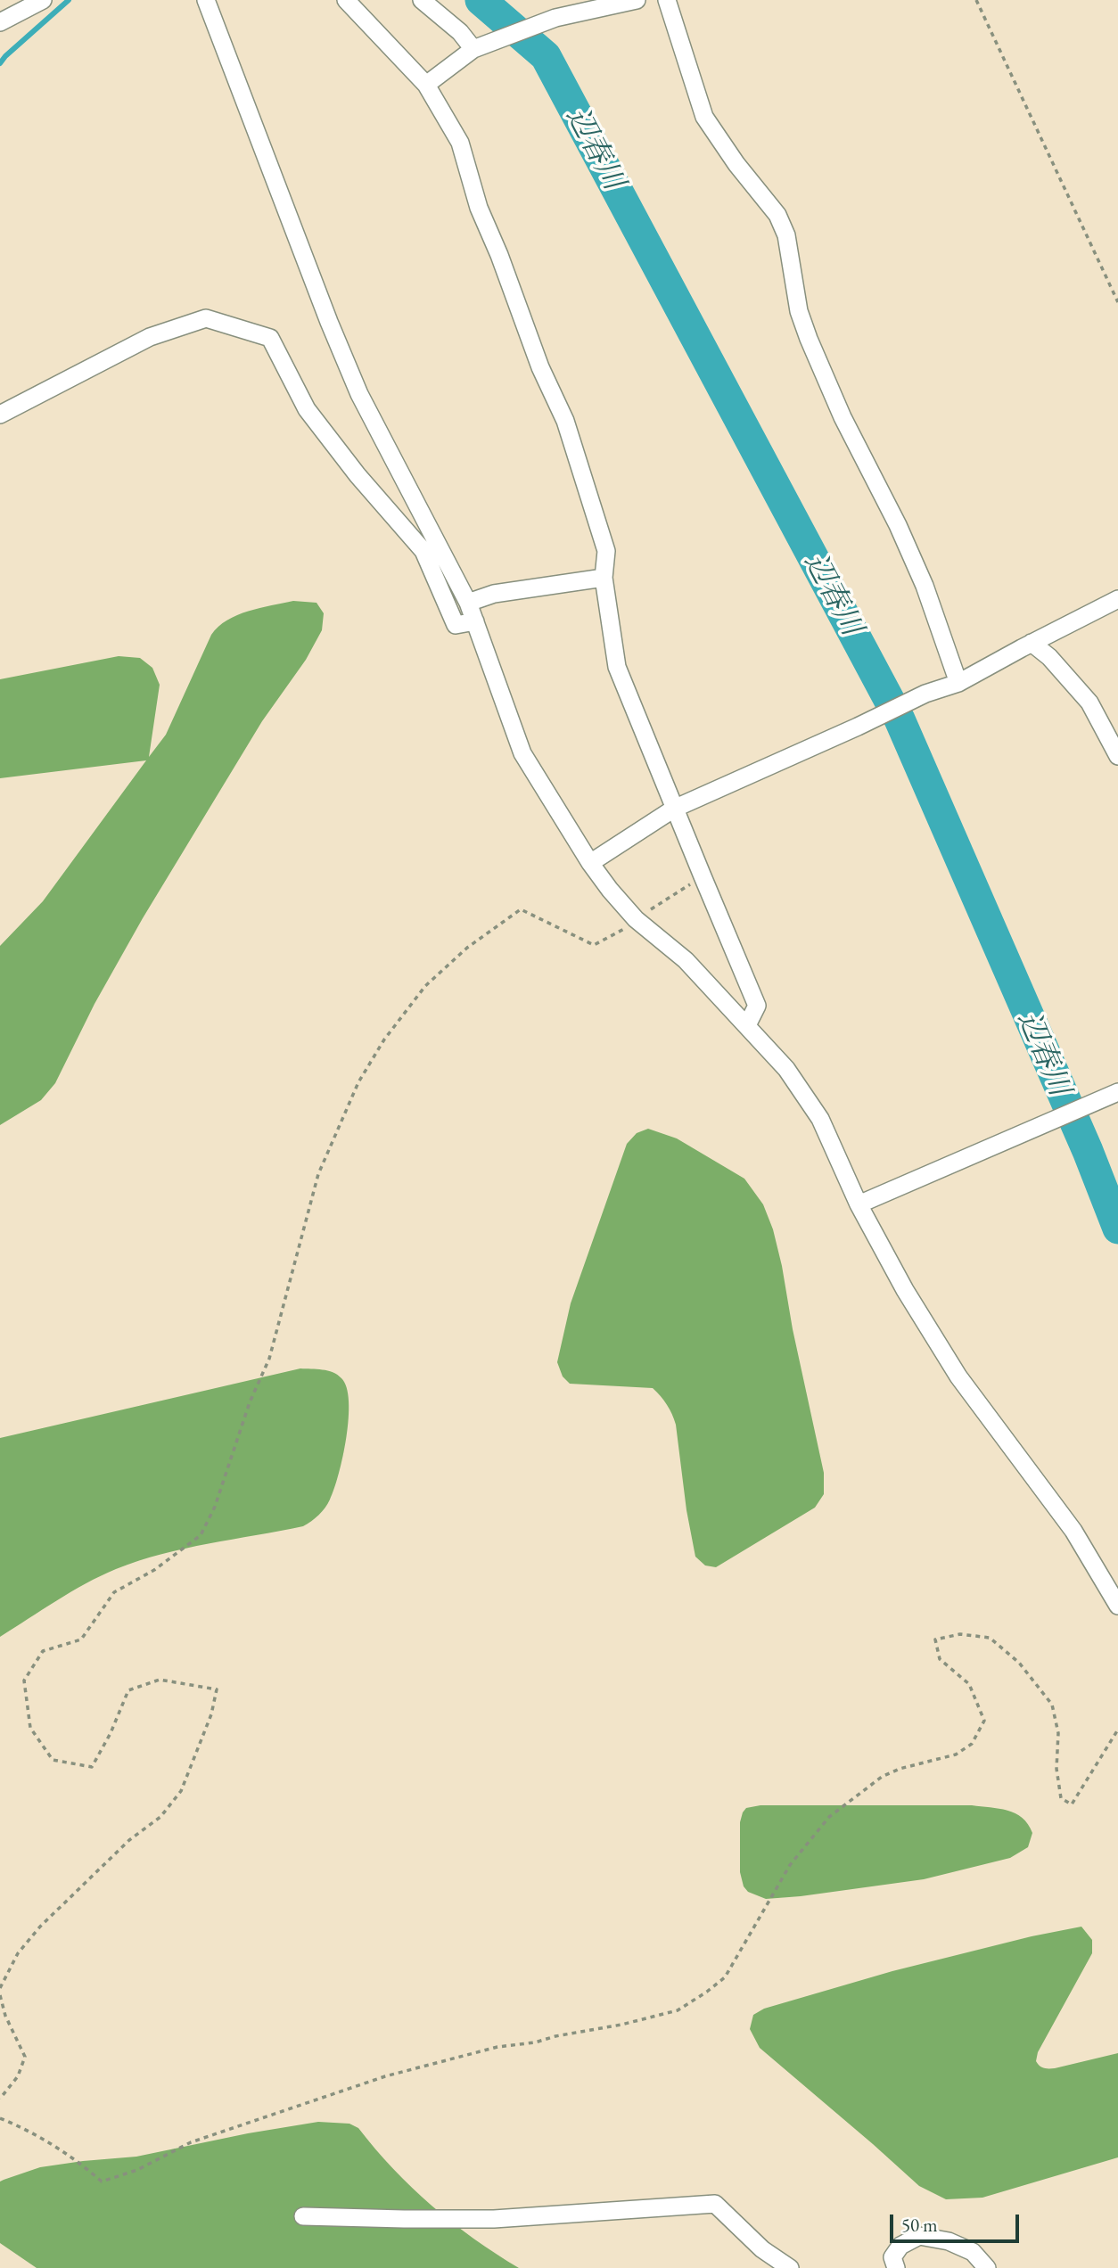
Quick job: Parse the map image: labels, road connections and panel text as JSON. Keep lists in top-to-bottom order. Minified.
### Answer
{"water":["辺春川"],"scale_bar":"50 m"}
